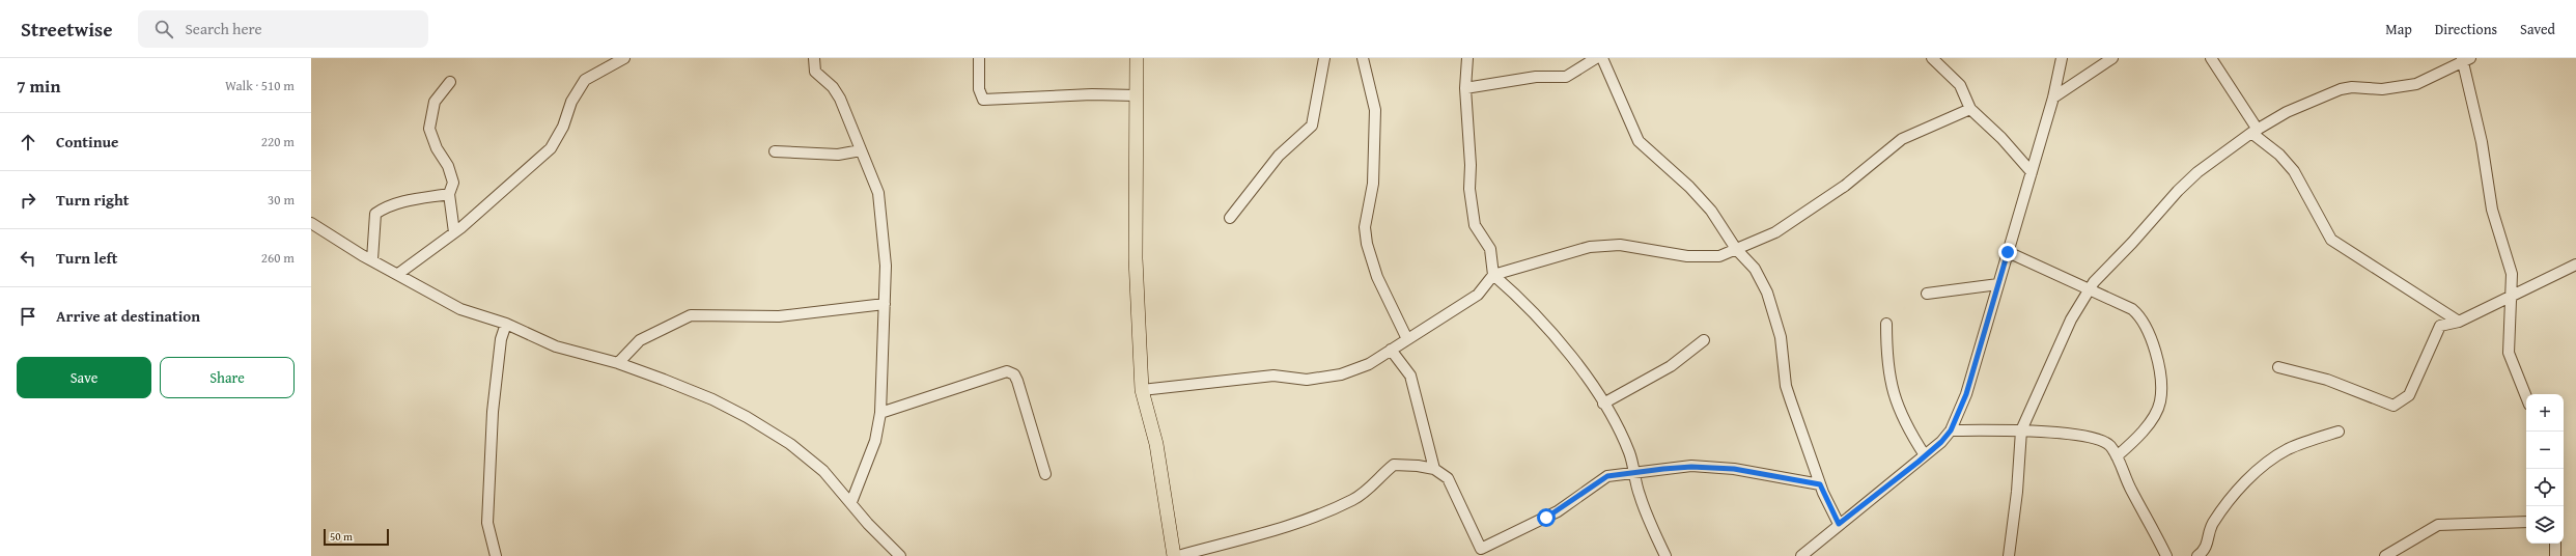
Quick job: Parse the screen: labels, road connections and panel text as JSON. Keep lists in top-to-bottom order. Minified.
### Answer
{"scale_bar":"50 m","page":{"header":"Streetwise","search":"Search here","nav":["Map","Directions","Saved"],"heading":["7 min","Walk · 510 m"],"list":[["Continue","220 m"],["Turn right","30 m"],["Turn left","260 m"],"Arrive at destination"],"buttons":["Save","Share"],"map_buttons":["+","−"],"scale":"50 m"}}
